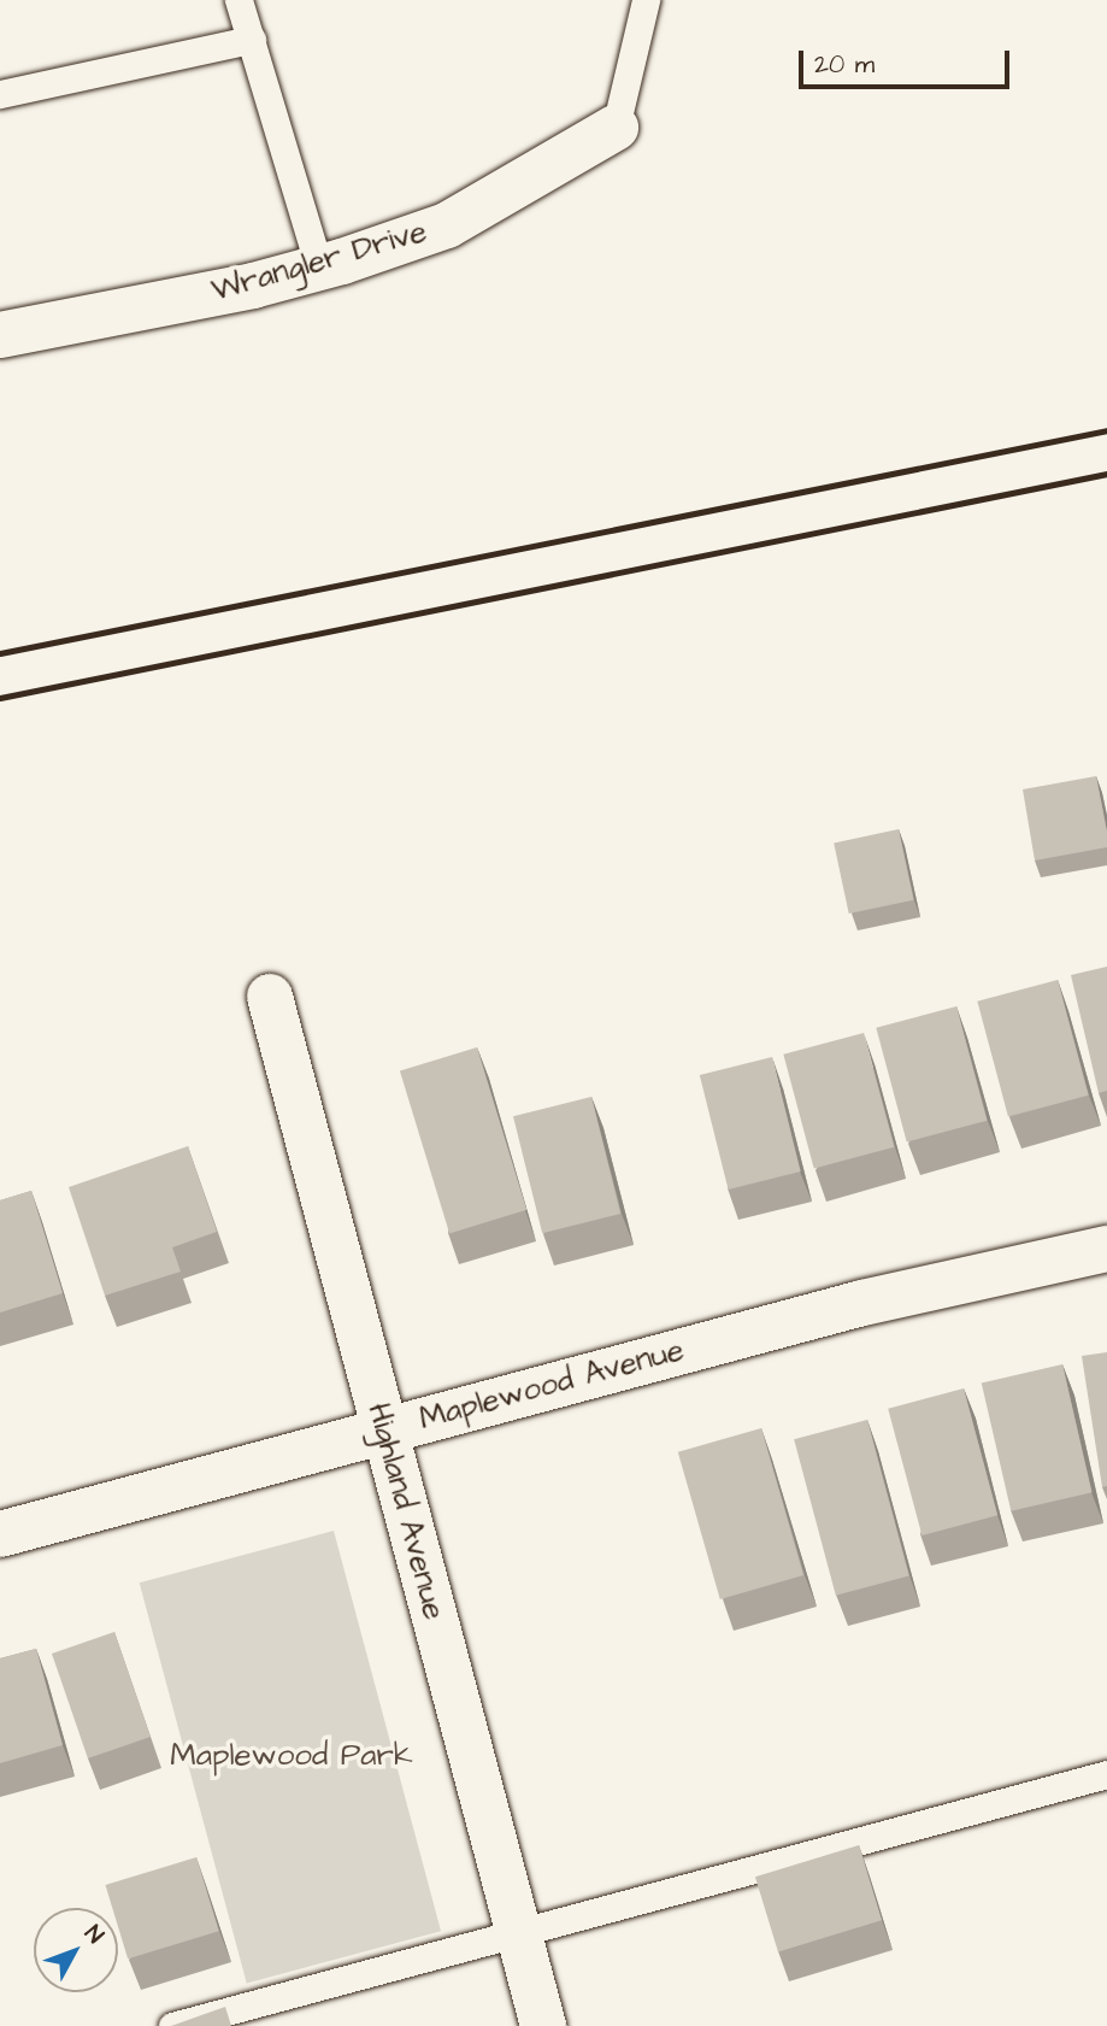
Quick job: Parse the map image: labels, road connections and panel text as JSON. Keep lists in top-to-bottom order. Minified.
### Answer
{"streets":{"street":["Wrangler Drive","Maplewood Avenue","Highland Avenue"]},"crossings":[["Maplewood Avenue","Highland Avenue"]],"parks":["Maplewood Park"],"scale_bar":"20 m","north":"top right"}
